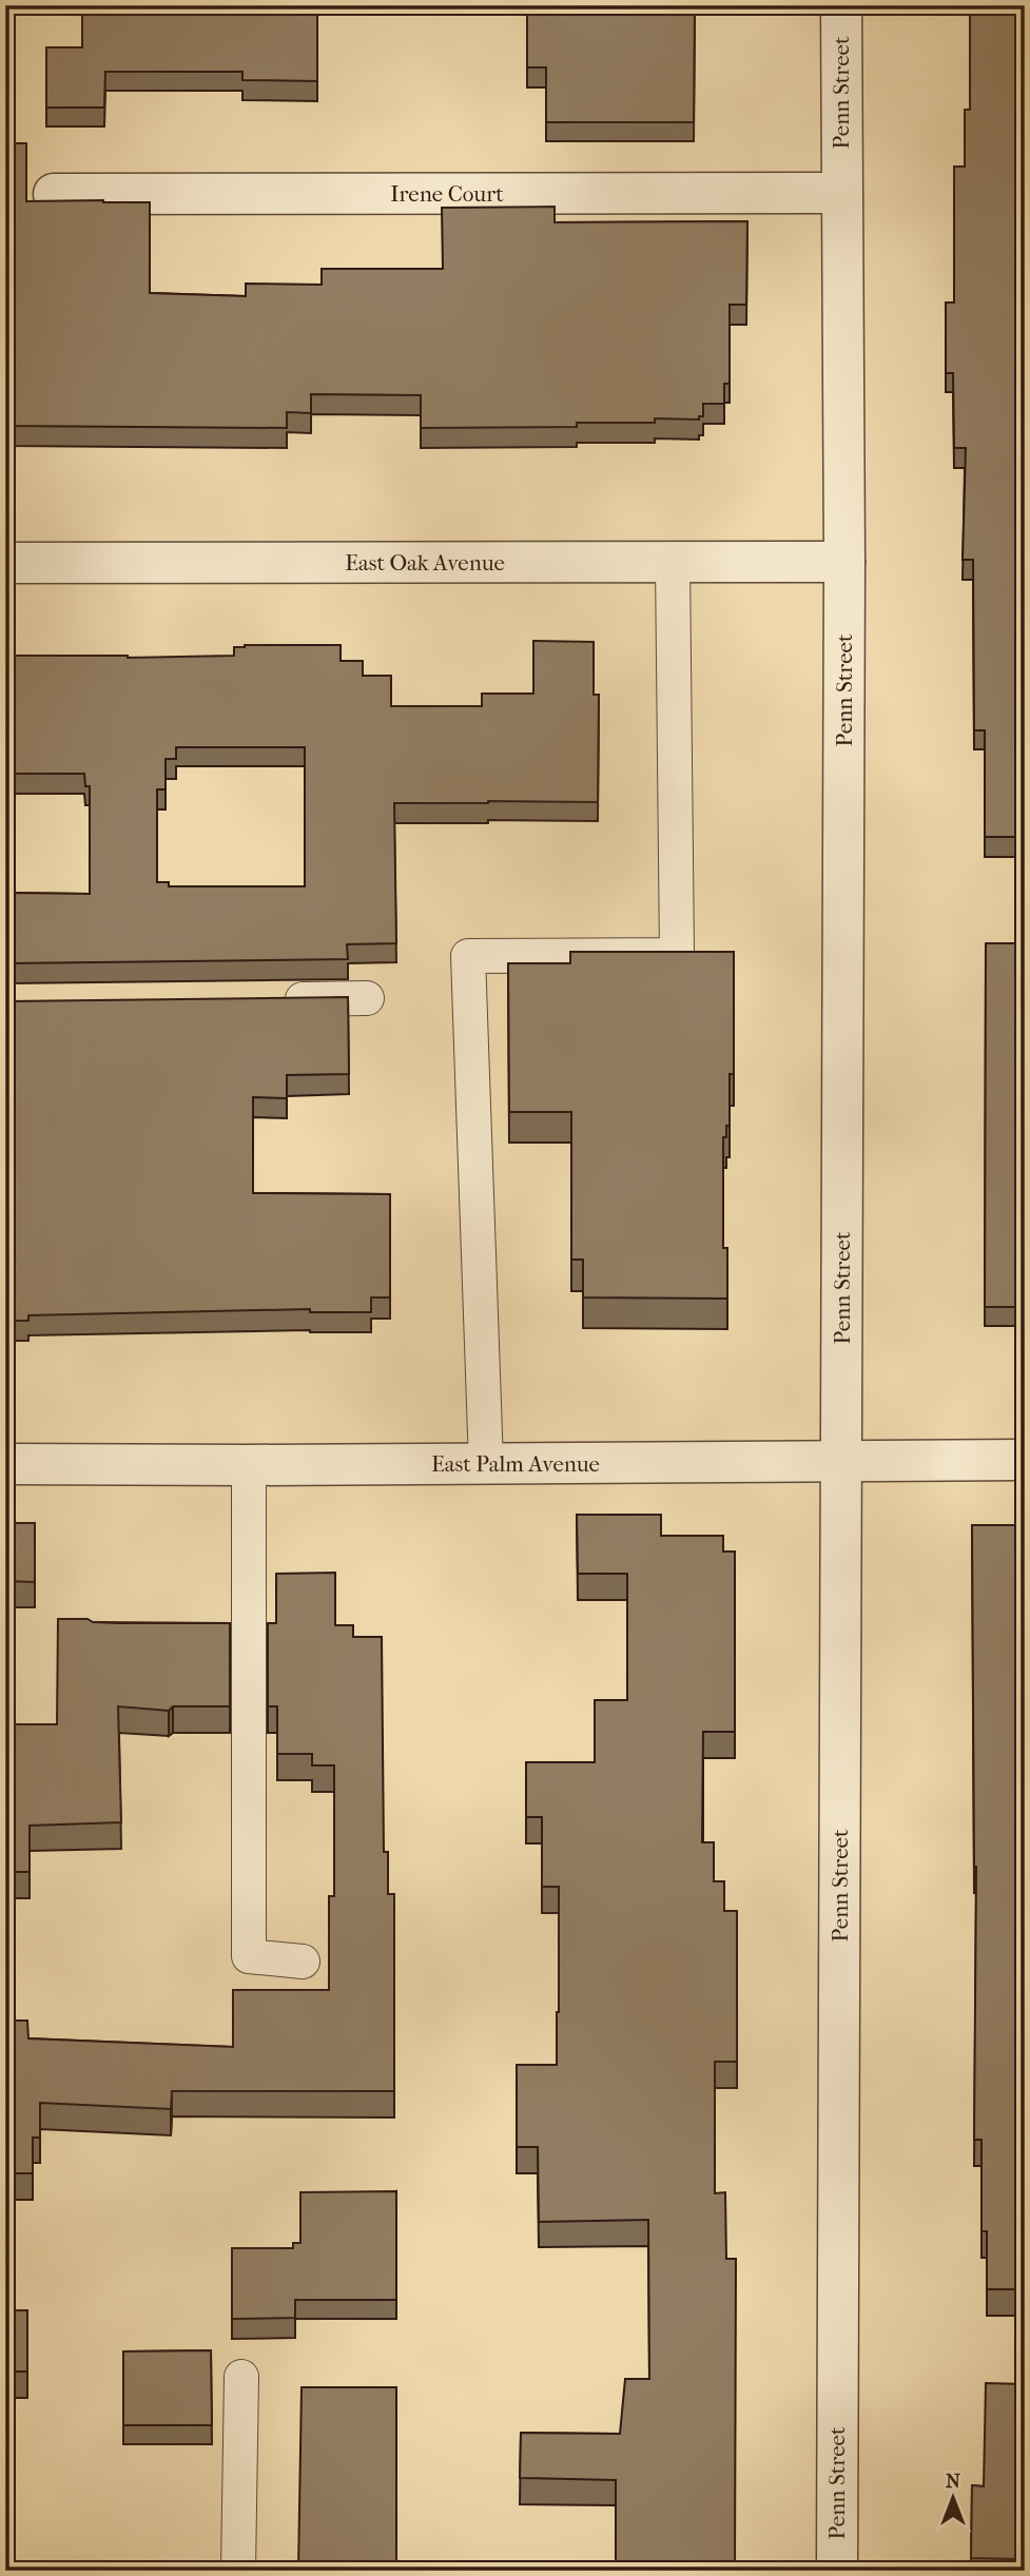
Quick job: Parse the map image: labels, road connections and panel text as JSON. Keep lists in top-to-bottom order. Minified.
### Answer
{"streets":{"street":["Penn Street","Irene Court","East Oak Avenue","East Palm Avenue"]},"crossings":[["Penn Street","Irene Court"],["Penn Street","East Oak Avenue"],["Penn Street","East Palm Avenue"]],"north":"top"}
